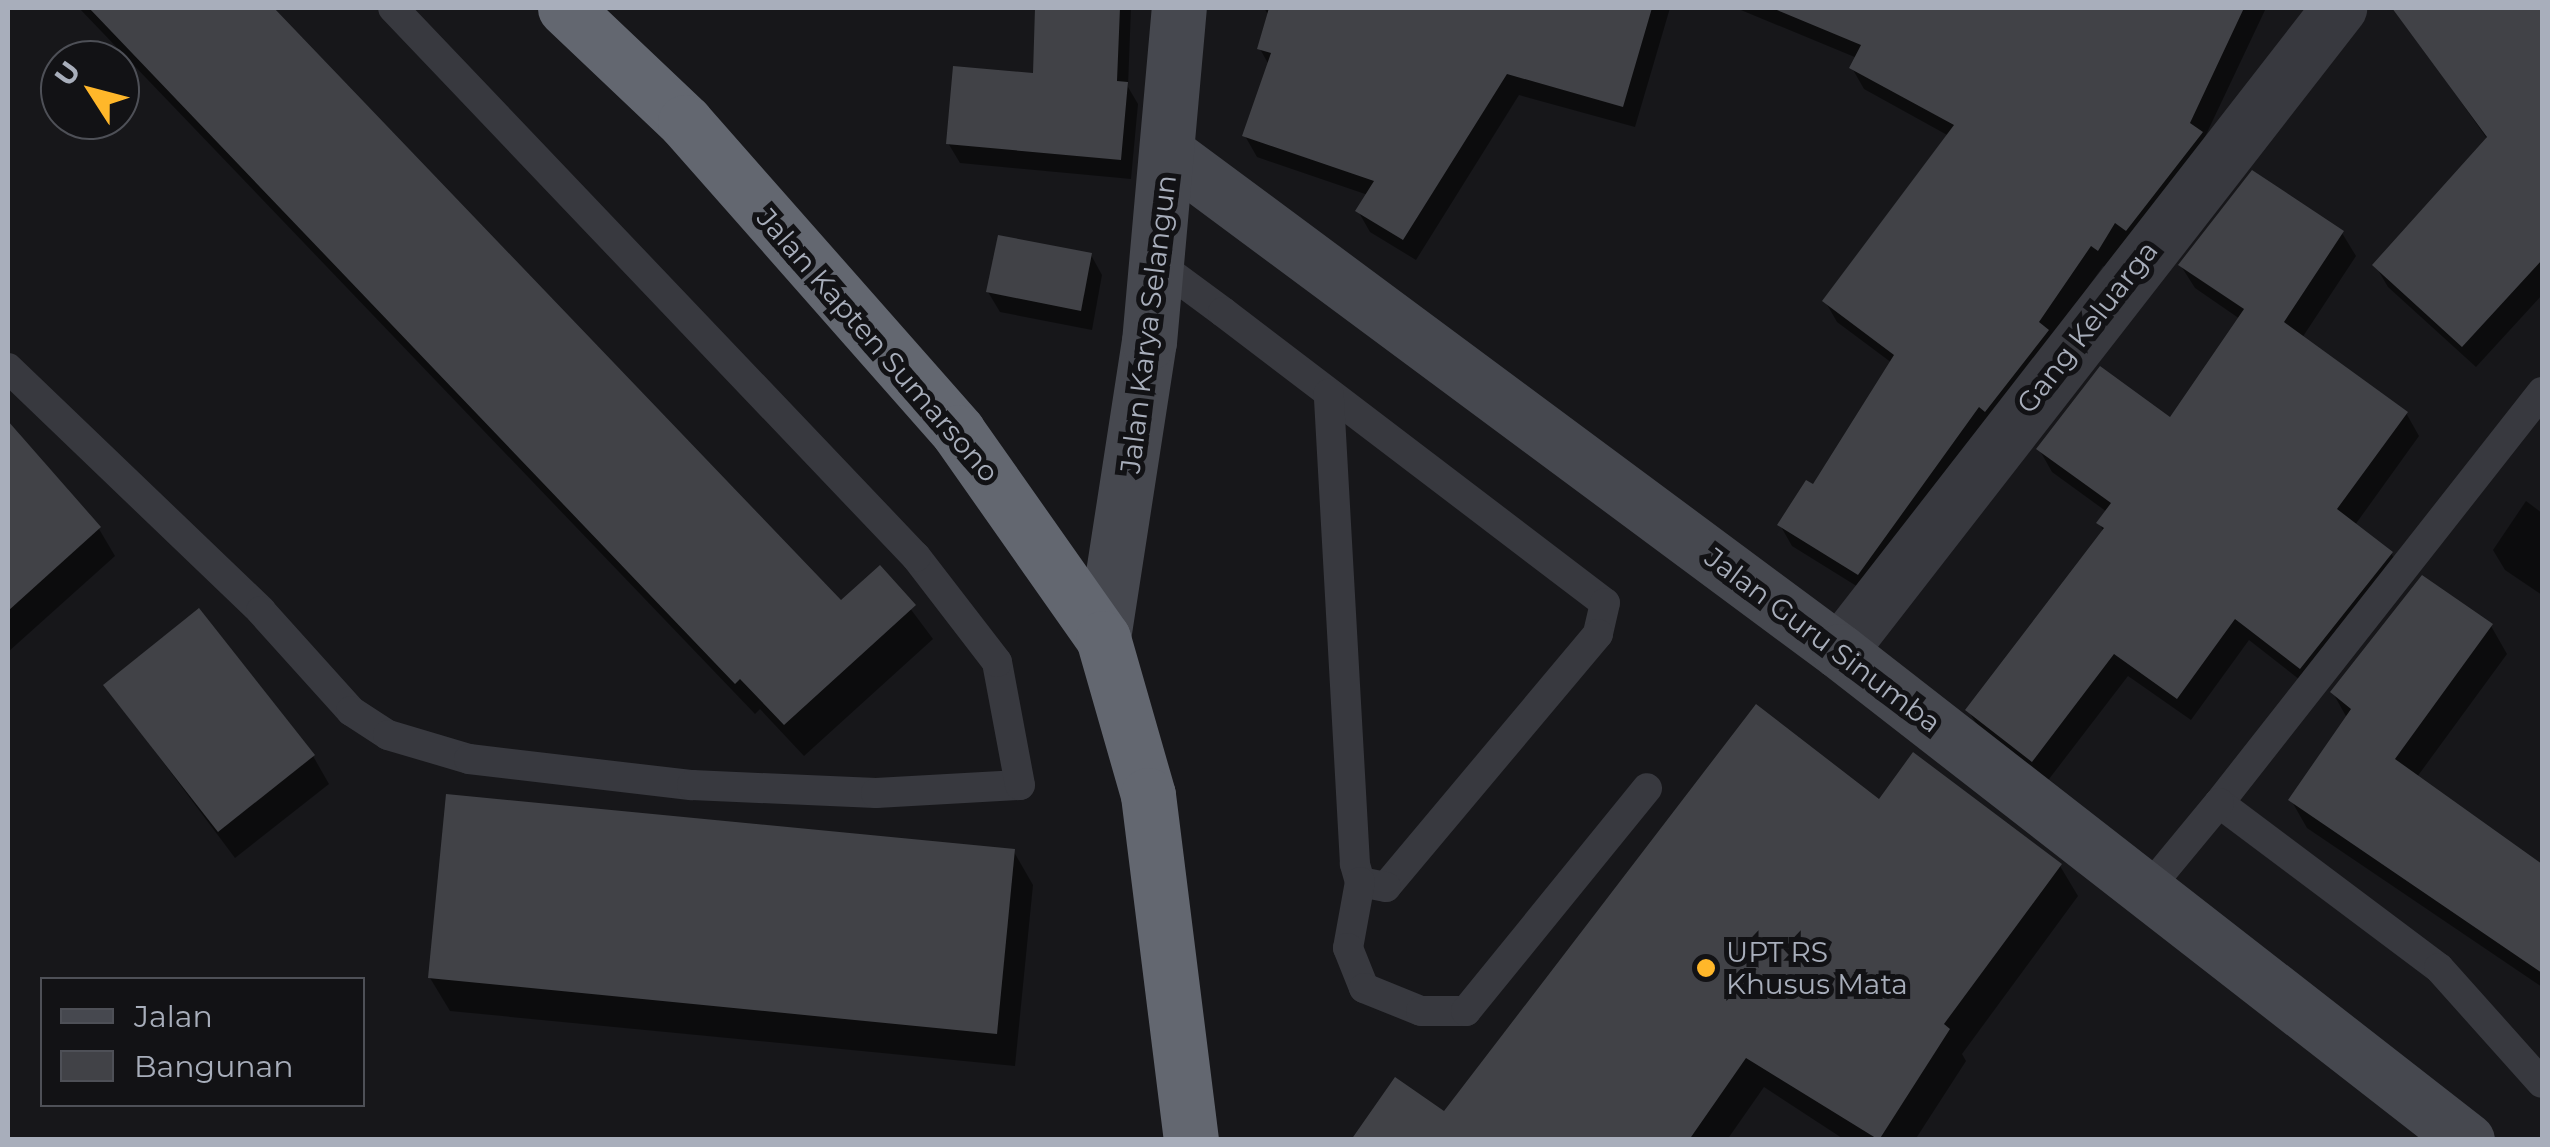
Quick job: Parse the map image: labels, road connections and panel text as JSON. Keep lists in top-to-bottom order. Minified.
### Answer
{"streets":{"highway":["Jalan Kapten Sumarsono"],"street":["Jalan Karya Selangun","Gang Keluarga","Jalan Guru Sinumba"]},"crossings":[["Jalan Karya Selangun","Jalan Kapten Sumarsono"],["Jalan Karya Selangun","Jalan Guru Sinumba"],["Gang Keluarga","Jalan Guru Sinumba"]],"places":["UPT RS Khusus Mata"],"legend":["Jalan","Bangunan"],"north":"top left"}
